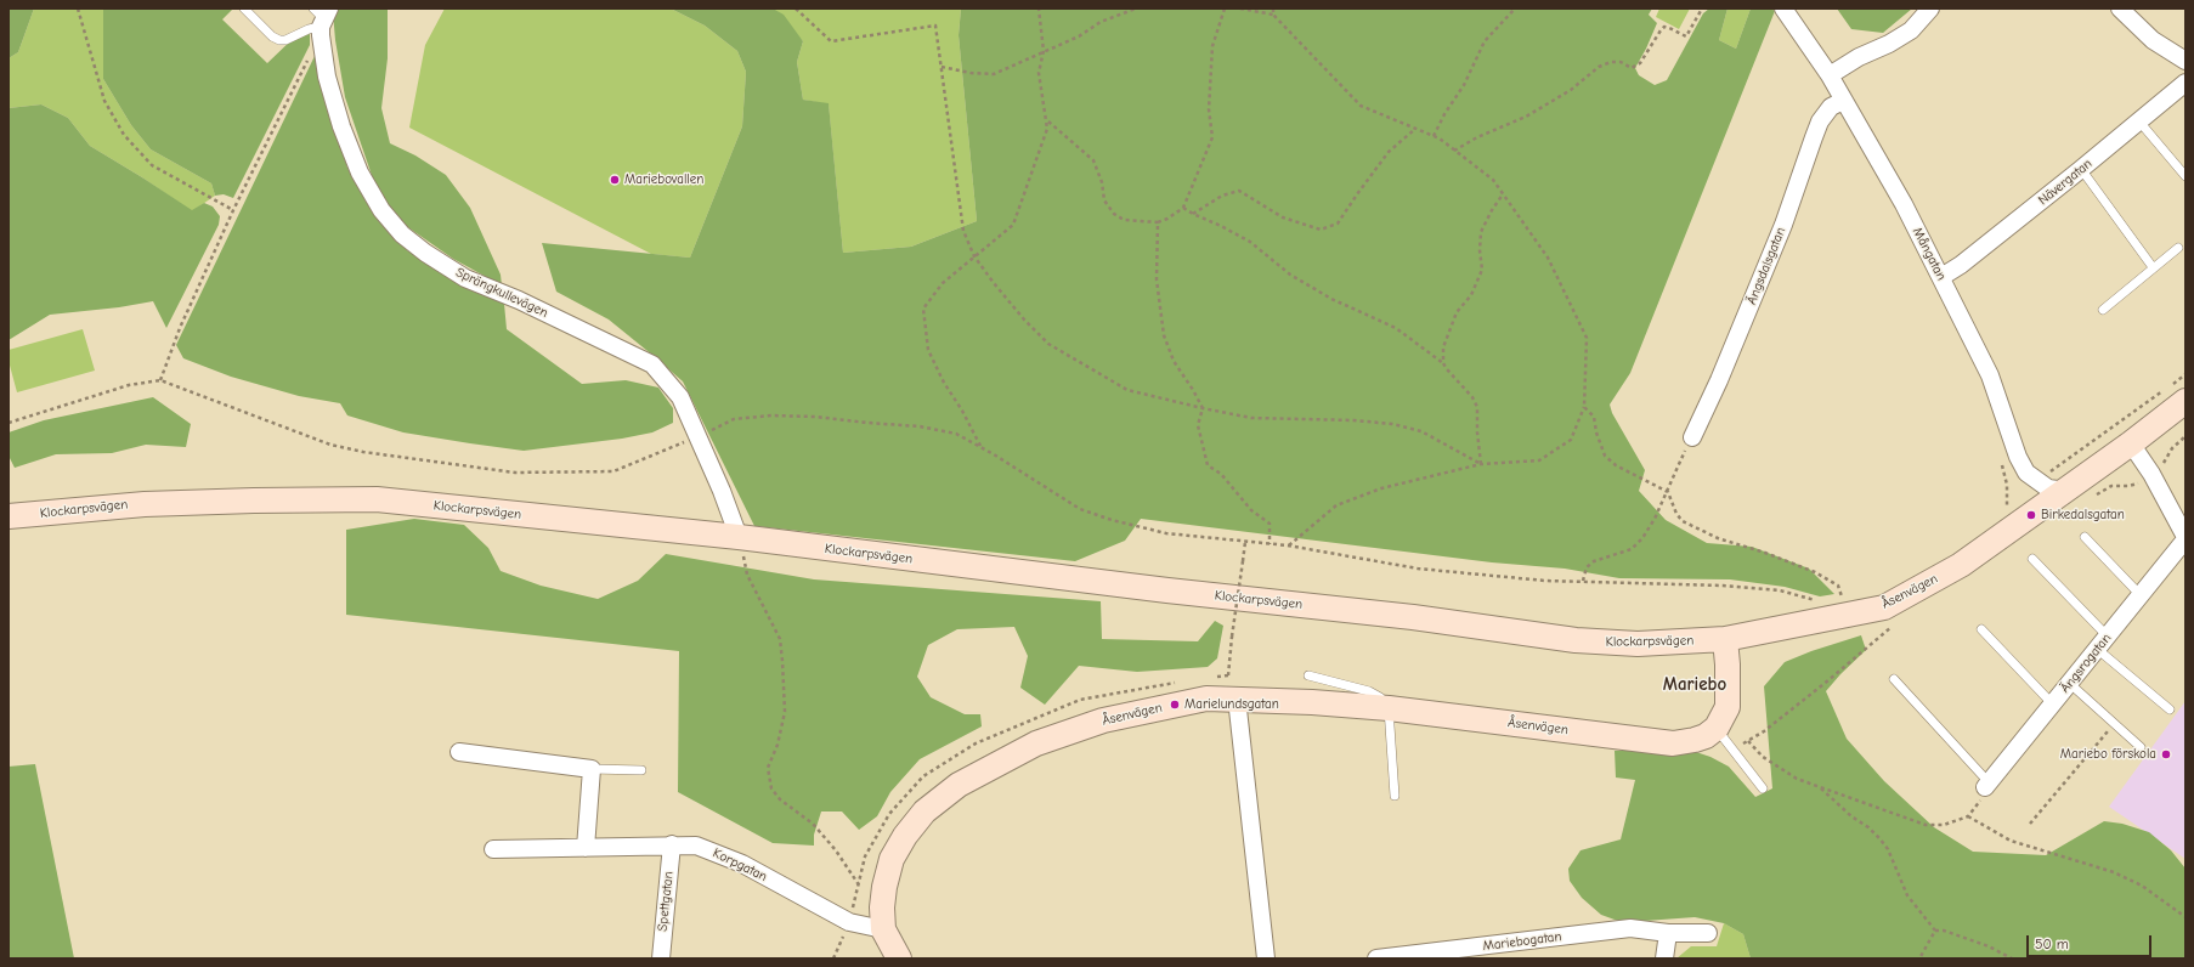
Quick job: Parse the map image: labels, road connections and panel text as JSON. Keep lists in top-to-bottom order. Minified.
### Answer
{"streets":{"street":["Nävergatan","Mångatan","Ängsdalsgatan","Sprängkullevägen","Klockarpsvägen","Åsenvägen","Ängsrogatan","Korpgatan","Spettgatan","Mariebogatan"]},"crossings":[["Nävergatan","Mångatan"],["Mångatan","Ängsdalsgatan"],["Sprängkullevägen","Klockarpsvägen"],["Klockarpsvägen","Åsenvägen"],["Åsenvägen","Korpgatan"],["Korpgatan","Spettgatan"]],"districts":["Mariebo"],"places":["Mariebovallen","Birkedalsgatan","Marielundsgatan","Mariebo förskola"],"scale_bar":"50 m"}
